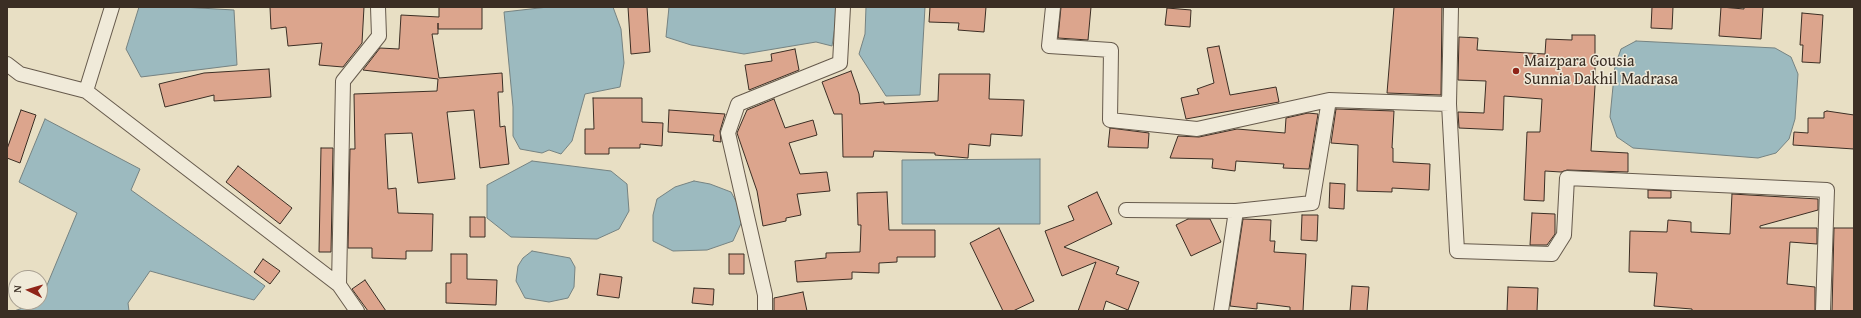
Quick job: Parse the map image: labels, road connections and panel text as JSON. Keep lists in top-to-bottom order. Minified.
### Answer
{"places":["Maizpara Gousia Sunnia Dakhil Madrasa"],"north":"left"}
